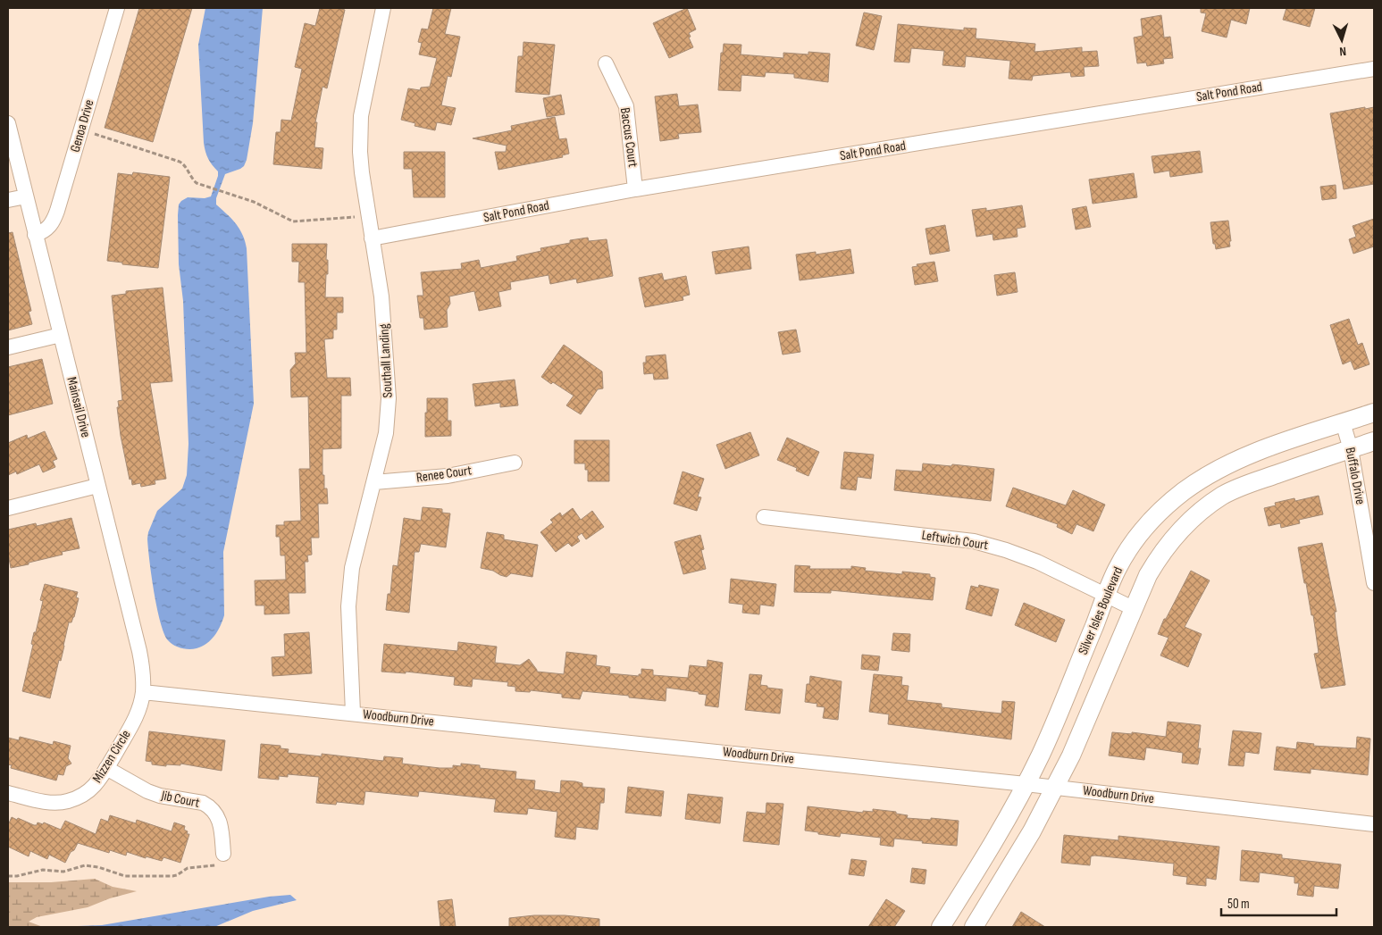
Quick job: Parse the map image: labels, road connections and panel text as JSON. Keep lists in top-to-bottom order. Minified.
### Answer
{"streets":{"street":["Salt Pond Road","Genoa Drive","Baccus Court","Southall Landing","Mainsail Drive","Renee Court","Buffalo Drive","Leftwich Court","Silver Isles Boulevard","Woodburn Drive","Mizzen Circle","Jib Court"]},"crossings":[["Salt Pond Road","Baccus Court"],["Salt Pond Road","Southall Landing"],["Genoa Drive","Mainsail Drive"],["Southall Landing","Renee Court"],["Southall Landing","Woodburn Drive"],["Mainsail Drive","Woodburn Drive"],["Mainsail Drive","Mizzen Circle"],["Buffalo Drive","Silver Isles Boulevard"],["Leftwich Court","Silver Isles Boulevard"],["Silver Isles Boulevard","Woodburn Drive"],["Woodburn Drive","Mizzen Circle"],["Mizzen Circle","Jib Court"]],"scale_bar":"50 m","north":"bottom"}
